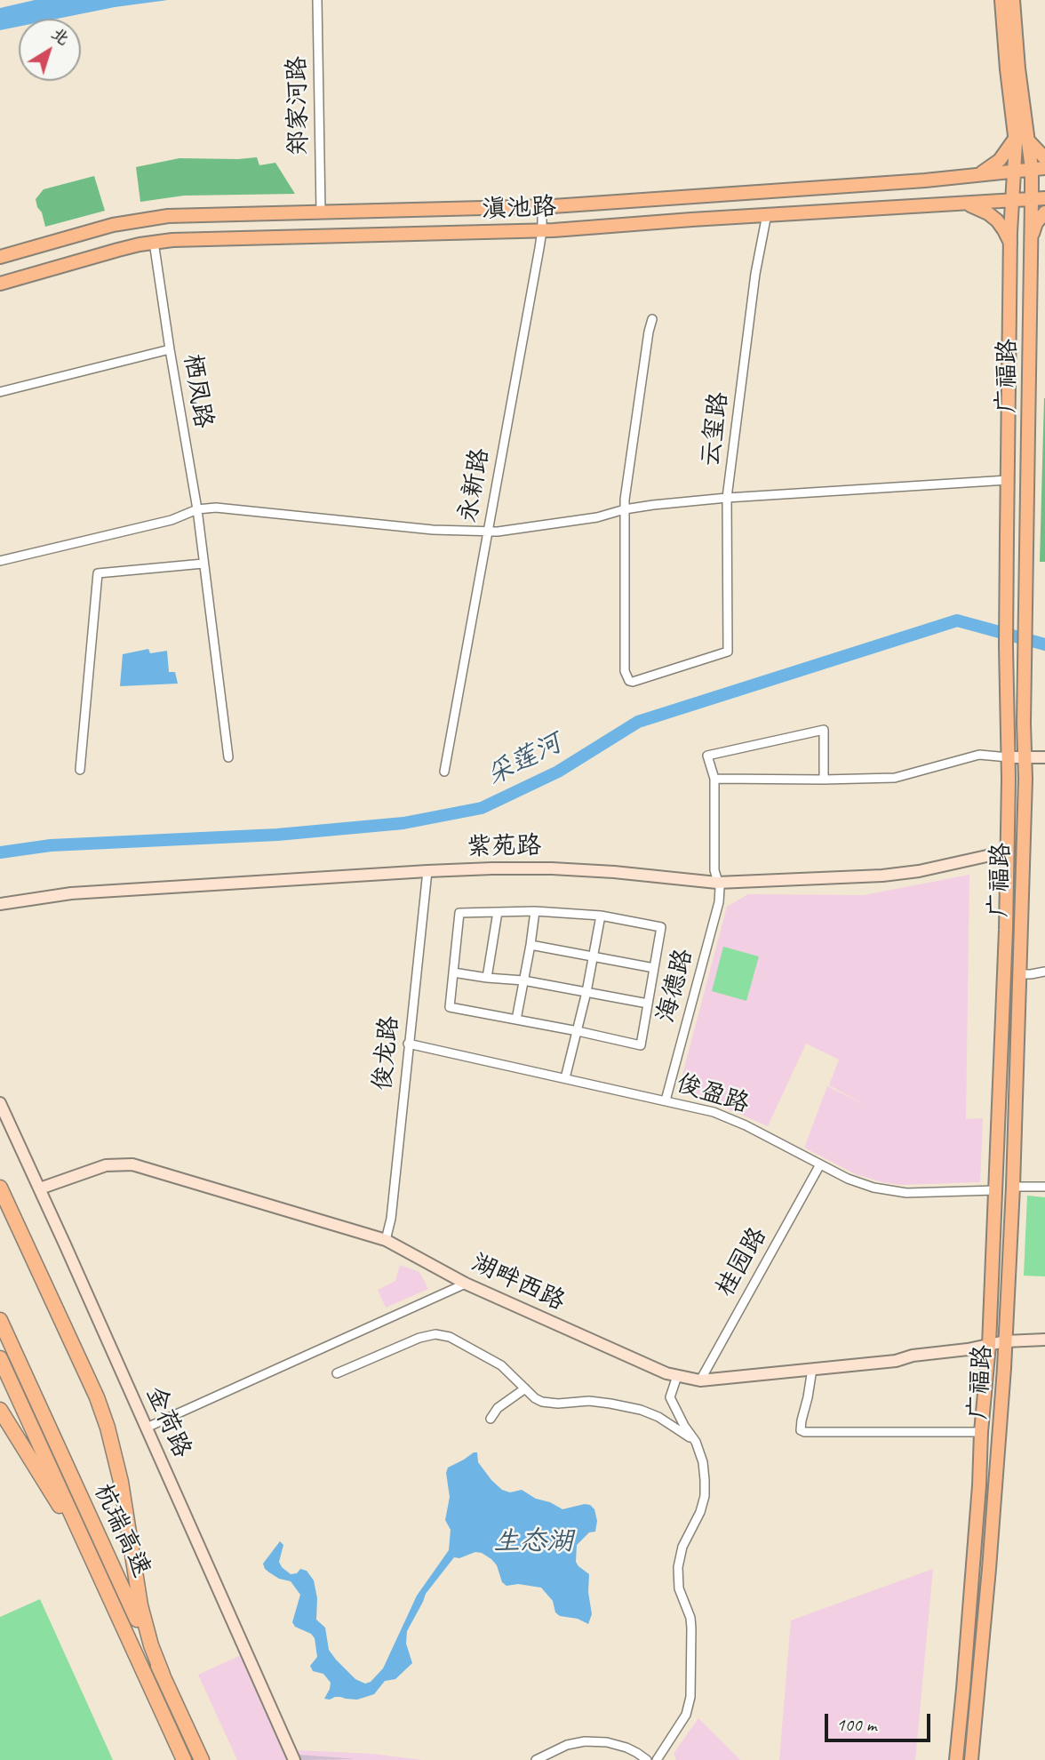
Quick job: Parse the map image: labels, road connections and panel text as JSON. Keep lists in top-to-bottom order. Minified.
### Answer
{"streets":{"highway":["杭瑞高速"],"main road":["滇池路","广福路"],"street":["郑家河路","栖凤路","云玺路","永新路","紫苑路","海德路","俊龙路","俊盈路","桂园路","湖畔西路","金荷路"]},"crossings":[["郑家河路","滇池路"],["滇池路","广福路"],["滇池路","栖凤路"],["滇池路","云玺路"],["滇池路","永新路"],["广福路","紫苑路"],["广福路","俊盈路"],["广福路","湖畔西路"],["紫苑路","海德路"],["紫苑路","俊龙路"],["海德路","俊盈路"],["俊龙路","俊盈路"],["俊龙路","湖畔西路"],["俊盈路","桂园路"],["桂园路","湖畔西路"],["湖畔西路","金荷路"]],"water":["采莲河","生态湖"],"scale_bar":"100 m","north":"top right"}
